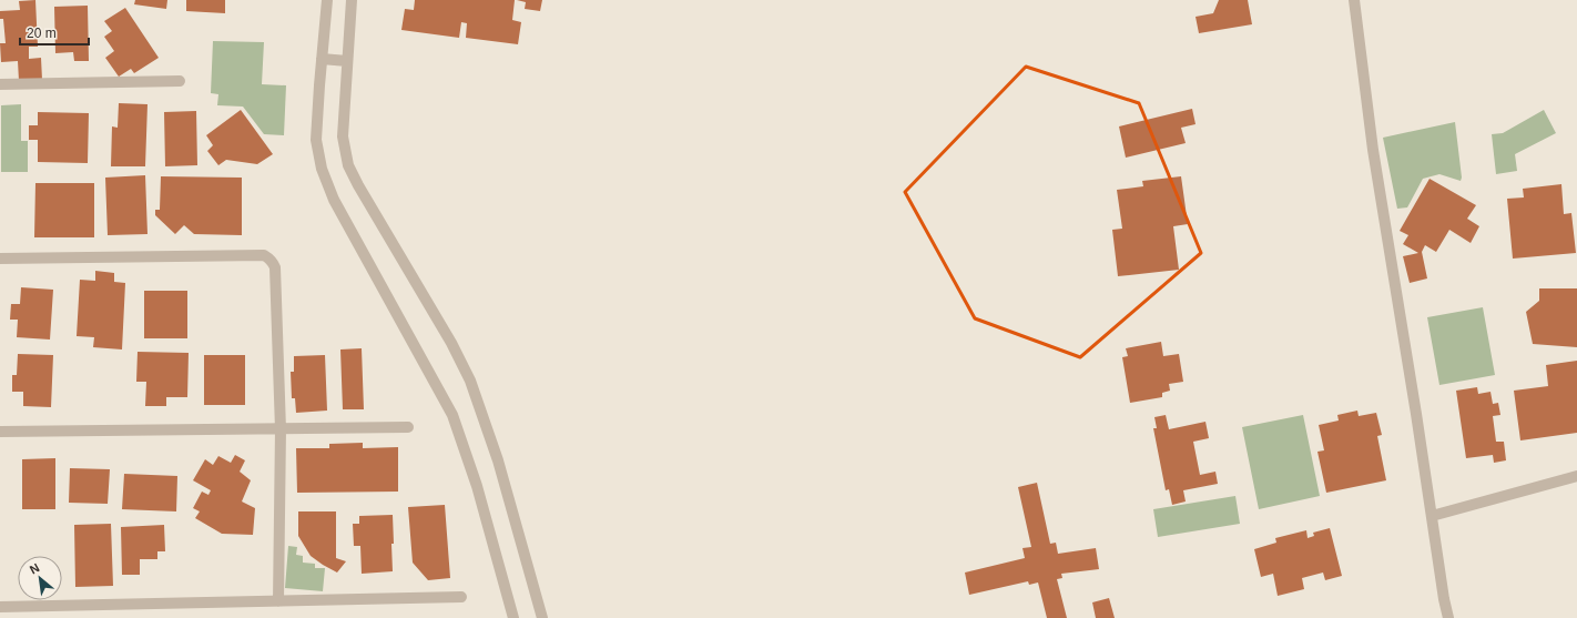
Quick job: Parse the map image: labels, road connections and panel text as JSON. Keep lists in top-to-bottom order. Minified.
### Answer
{"scale_bar":"20 m","north":"top left"}
